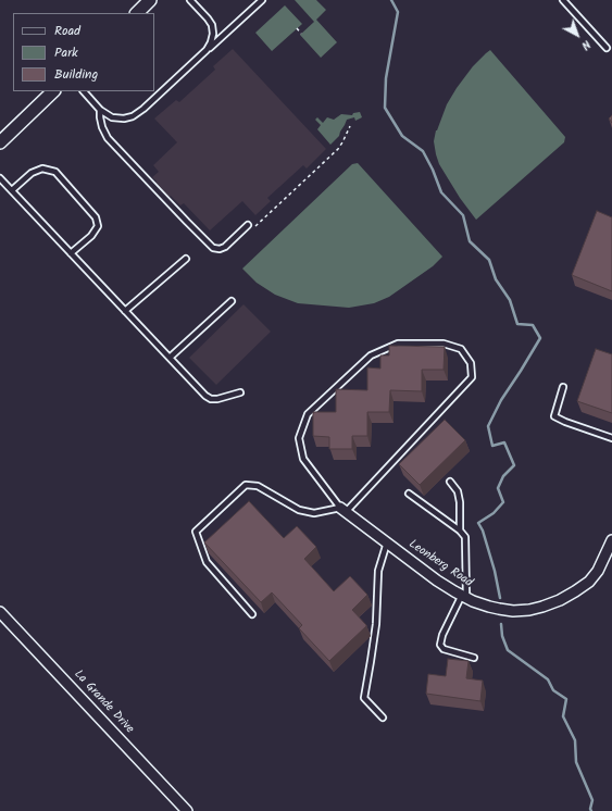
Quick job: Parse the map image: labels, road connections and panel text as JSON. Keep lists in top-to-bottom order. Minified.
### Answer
{"streets":{"street":["Leonberg Road","La Grande Drive"]},"legend":["Road","Park","Building"],"north":"bottom right"}
